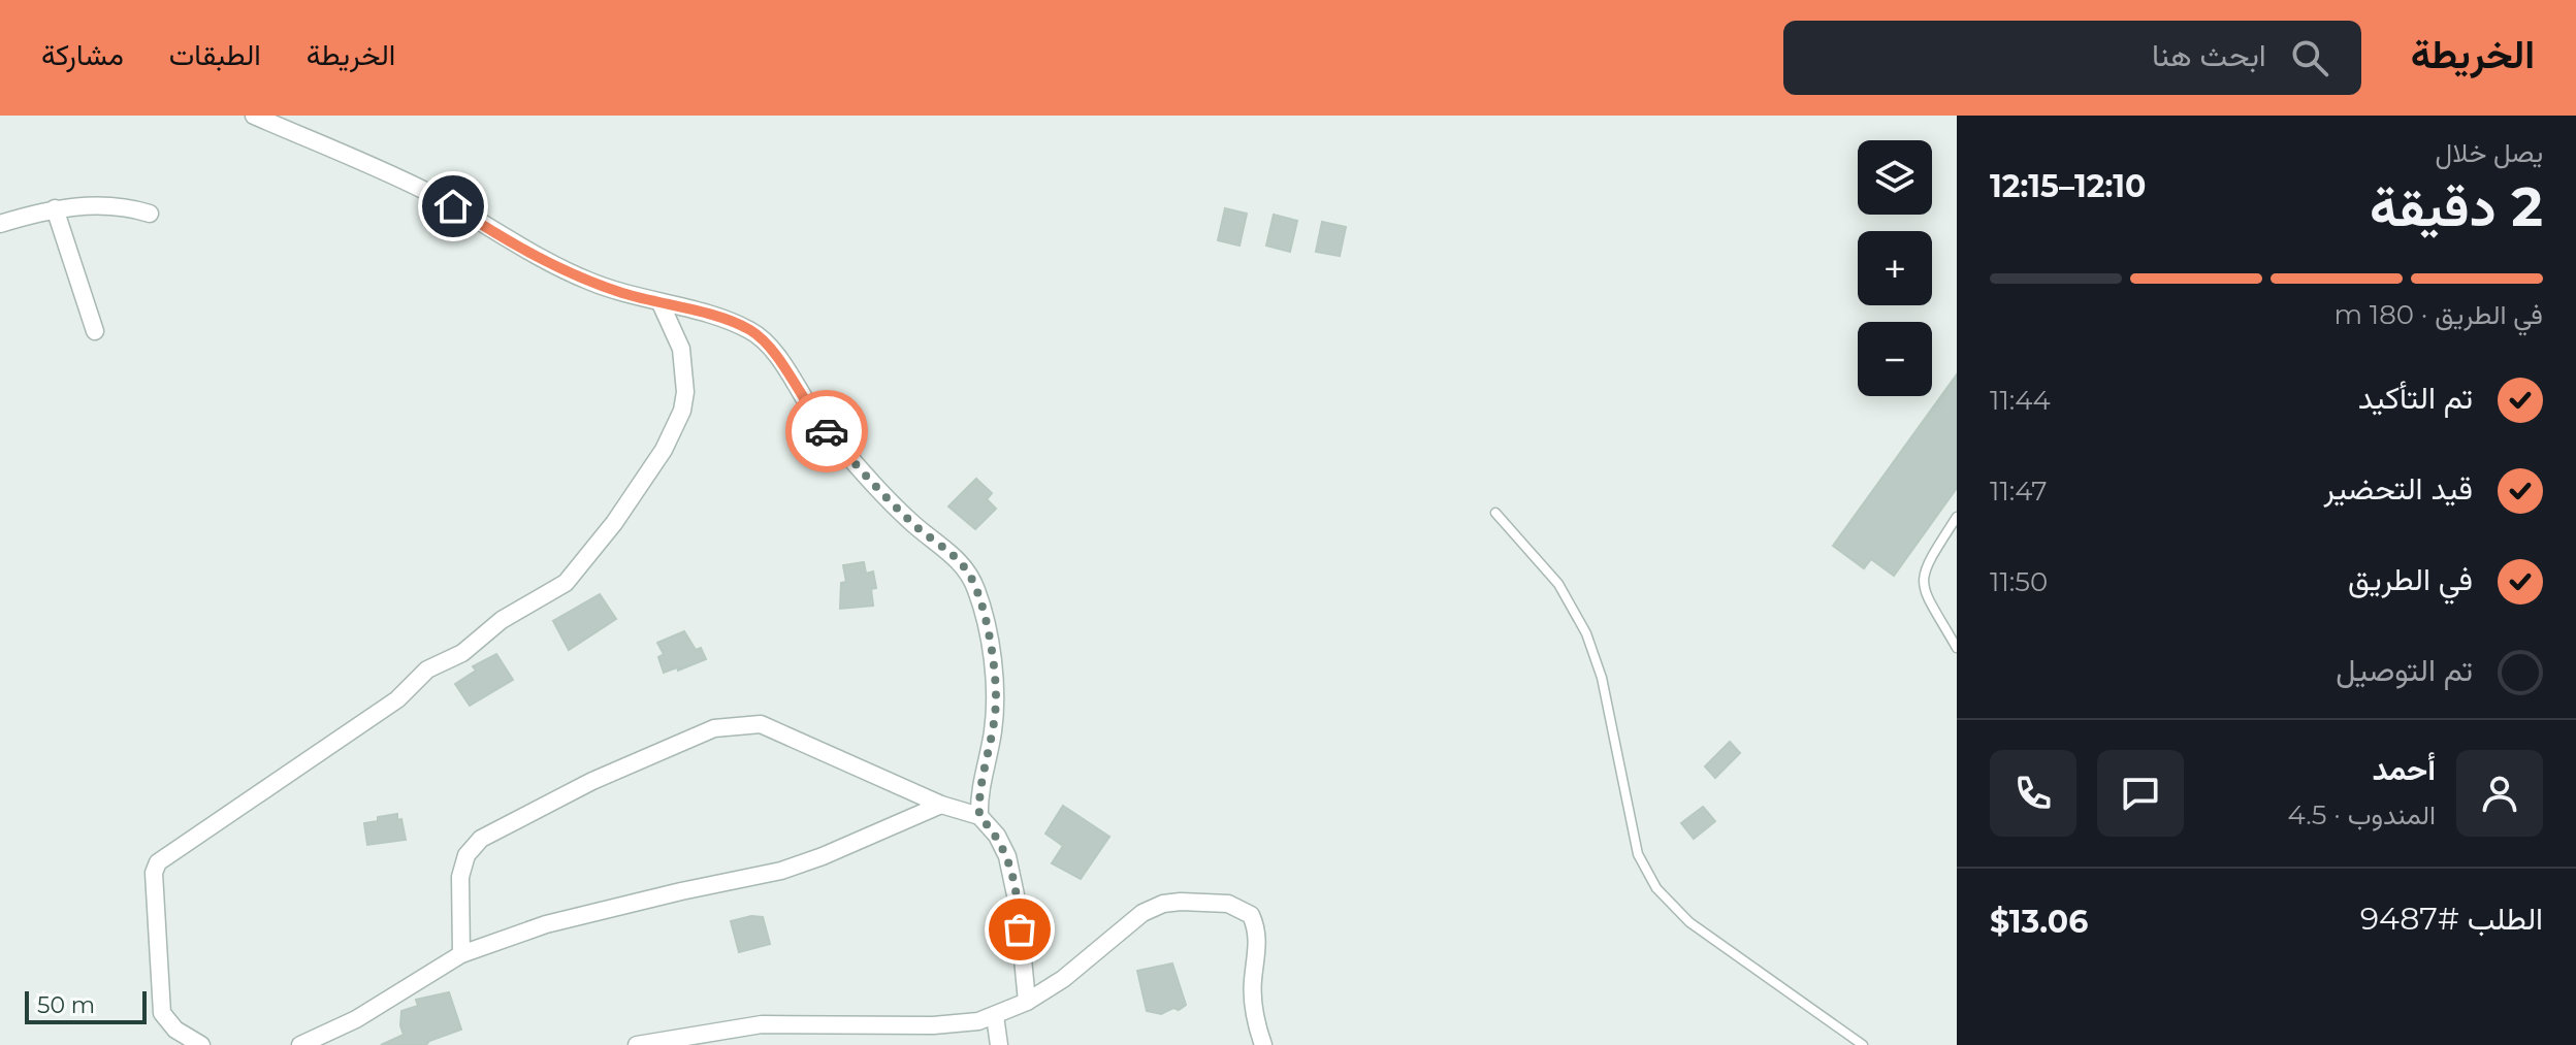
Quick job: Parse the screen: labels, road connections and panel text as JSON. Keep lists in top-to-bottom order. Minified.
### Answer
{"scale_bar":"50 m","page":{"header":"الخريطة","search":"ابحث هنا","nav":["الخريطة","الطبقات","مشاركة"],"heading":["2 دقيقة","يصل خلال","12:10–12:15"],"panel":["أحمد","المندوب · 4.5","الطلب #9487","$13.06"],"map_buttons":["+","−"],"bar":"في الطريق · 180 m","list":[["تم التأكيد","11:44"],["قيد التحضير","11:47"],["في الطريق","11:50"],"تم التوصيل"],"scale":"50 m"}}
